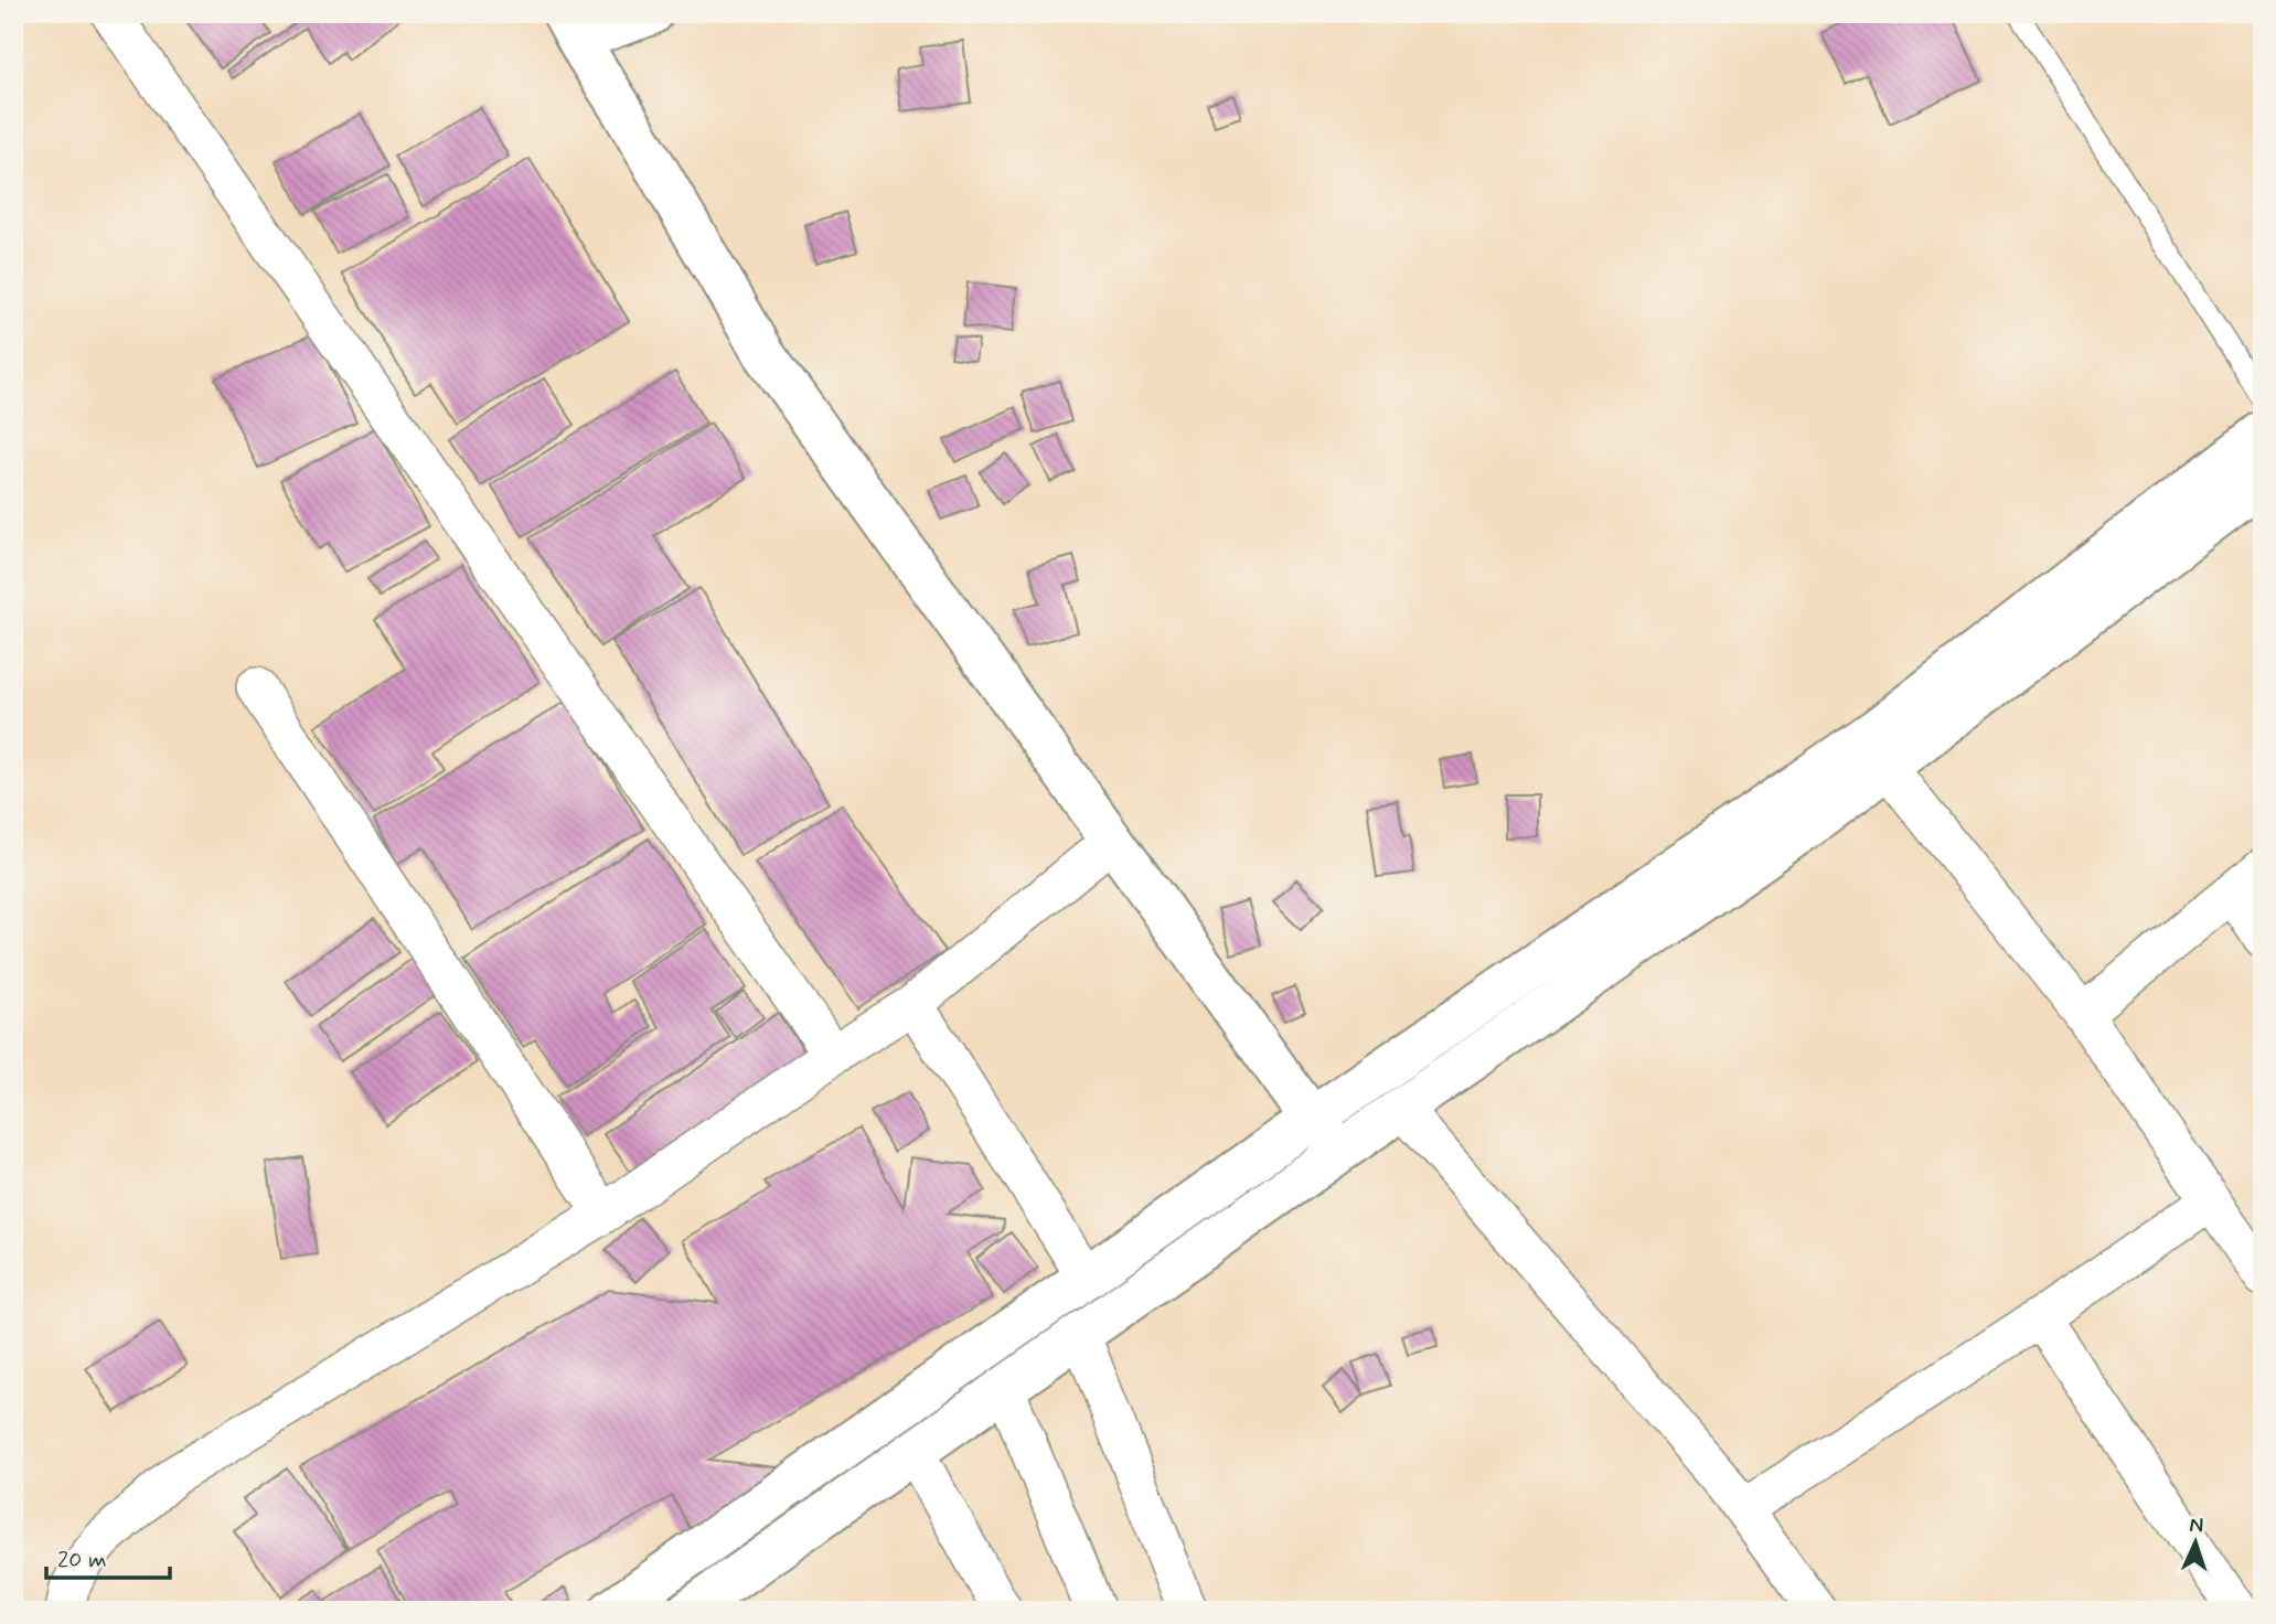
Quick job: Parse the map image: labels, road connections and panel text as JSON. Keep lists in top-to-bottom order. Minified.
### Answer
{"scale_bar":"20 m","north":"top"}
